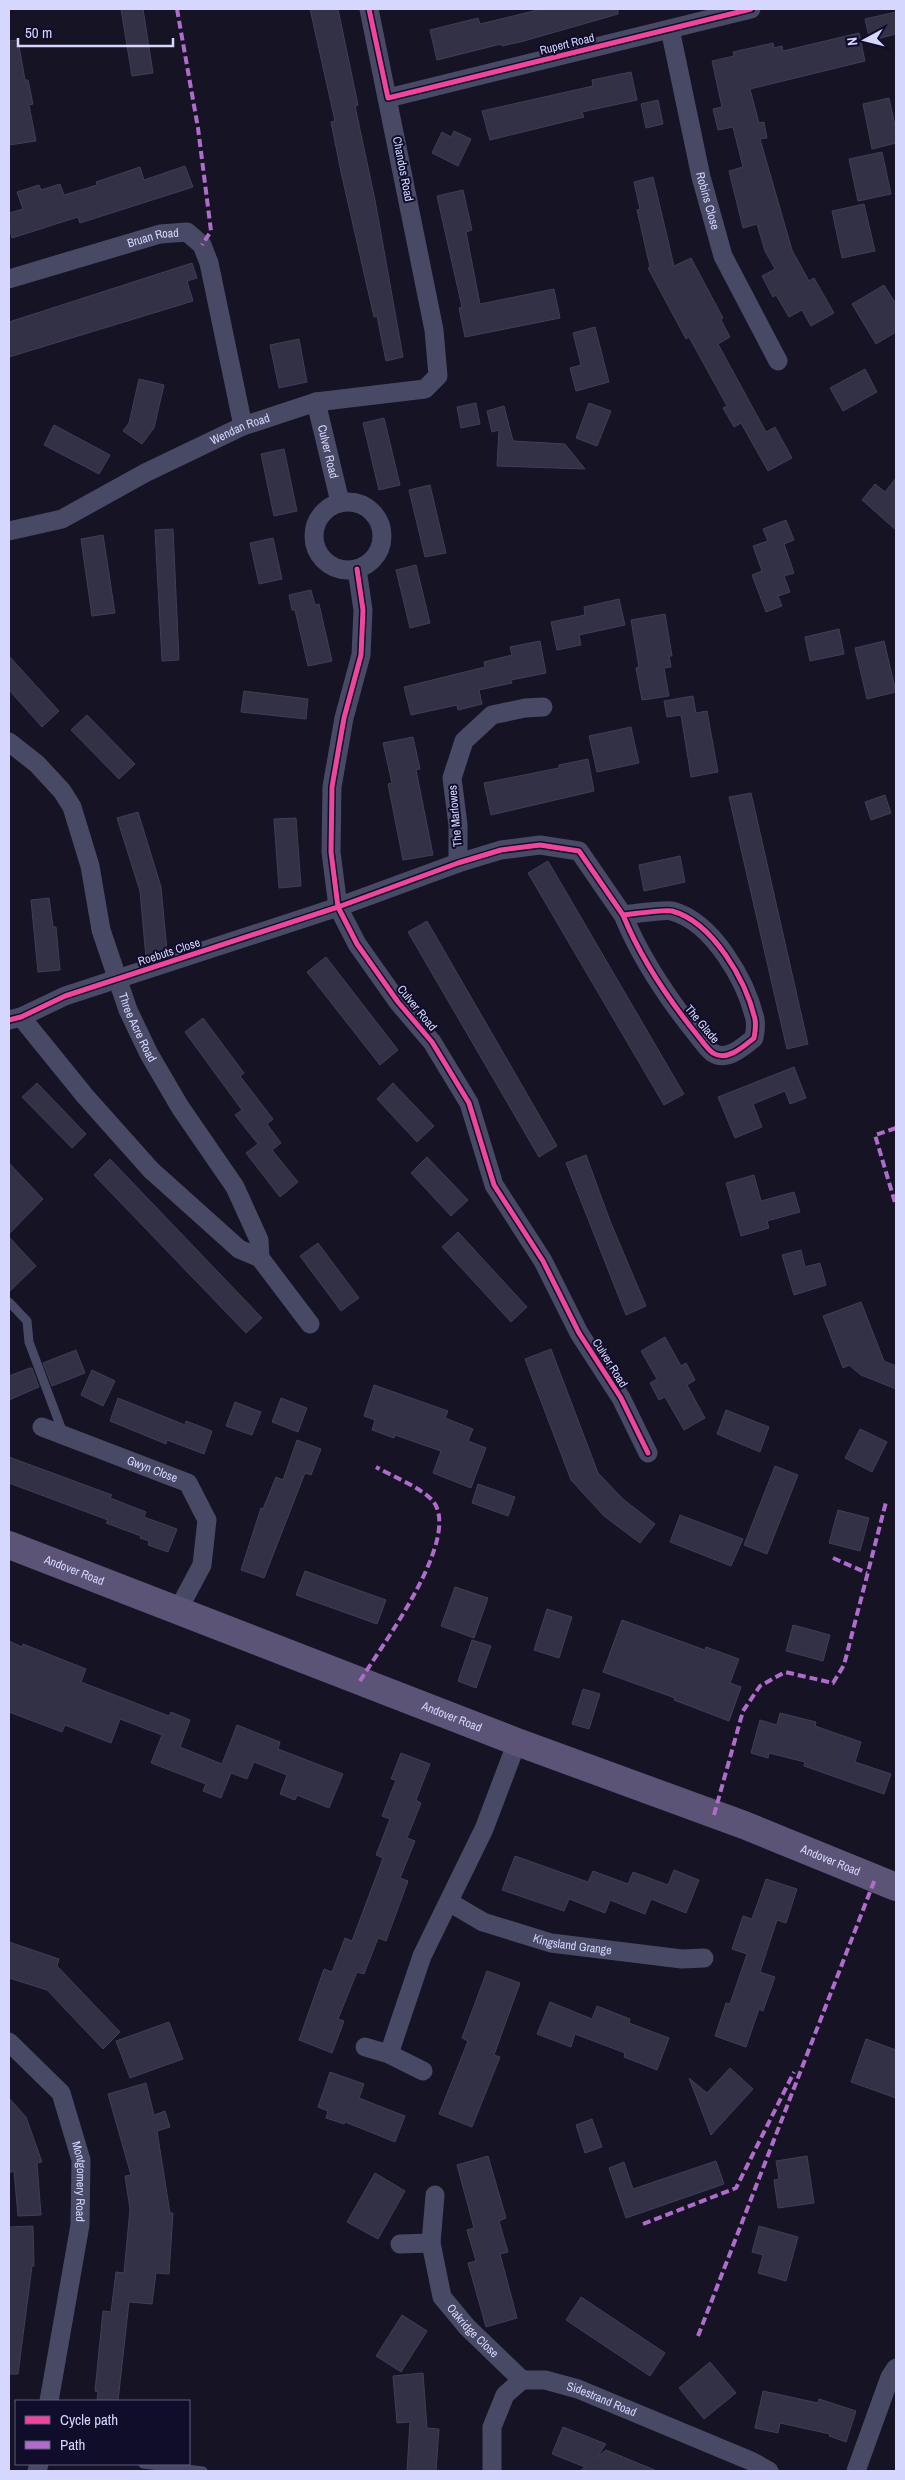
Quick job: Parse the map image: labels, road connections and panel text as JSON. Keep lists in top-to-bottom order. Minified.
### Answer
{"streets":{"main road":["Andover Road"],"street":["Rupert Road","Chandos Road","Robins Close","Bruan Road","Wendan Road","Culver Road","The Marlowes","Roebuts Close","The Glade","Three Acre Road","Gwyn Close","Kingsland Grange","Montgomery Road","Oakridge Close","Sidestrand Road"]},"crossings":[["Rupert Road","Chandos Road"],["Rupert Road","Robins Close"],["Chandos Road","Wendan Road"],["Bruan Road","Wendan Road"],["Wendan Road","Culver Road"],["Culver Road","Roebuts Close"],["Culver Road","The Glade"],["The Marlowes","The Glade"],["Roebuts Close","The Glade"],["Roebuts Close","Three Acre Road"],["Gwyn Close","Andover Road"],["Oakridge Close","Sidestrand Road"]],"legend":["Cycle path","Path"],"scale_bar":"50 m","north":"left"}
